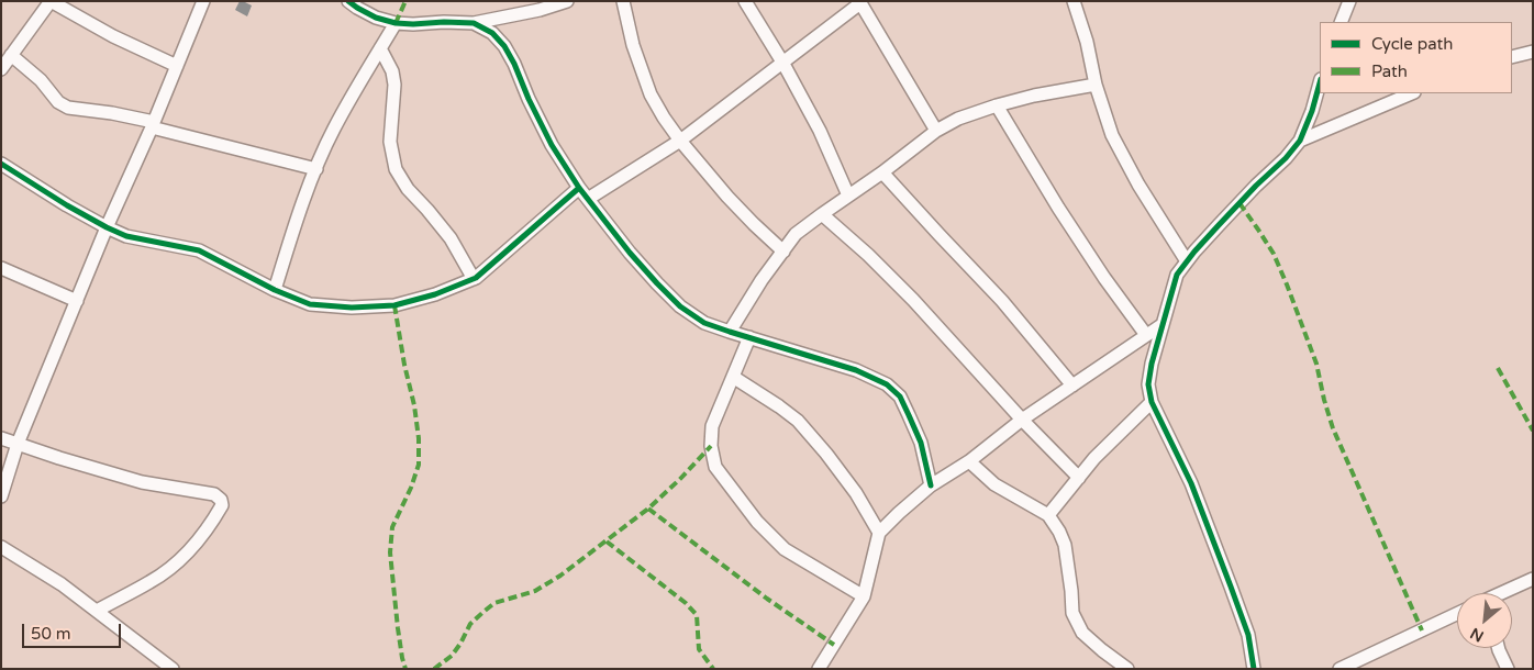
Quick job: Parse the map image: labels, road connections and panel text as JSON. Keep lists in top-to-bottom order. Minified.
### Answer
{"legend":["Cycle path","Path"],"scale_bar":"50 m","north":"bottom left"}
